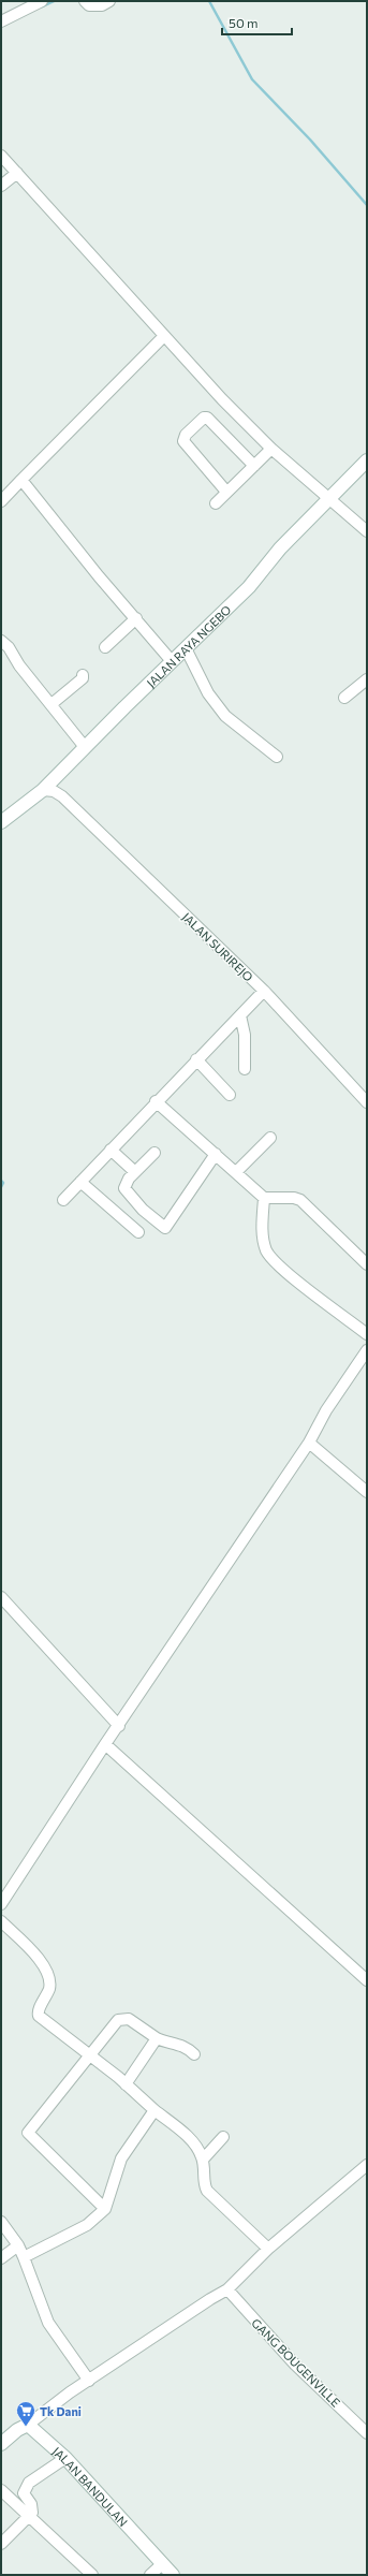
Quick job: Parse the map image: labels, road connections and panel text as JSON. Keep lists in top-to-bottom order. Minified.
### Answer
{"streets":{"street":["JALAN RAYA NGEBO","JALAN SURIREJO","GANG BOUGENVILLE","JALAN BANDULAN"]},"crossings":[["JALAN RAYA NGEBO","JALAN SURIREJO"]],"places":{"supermarket":["Tk Dani"]},"scale_bar":"50 m"}
